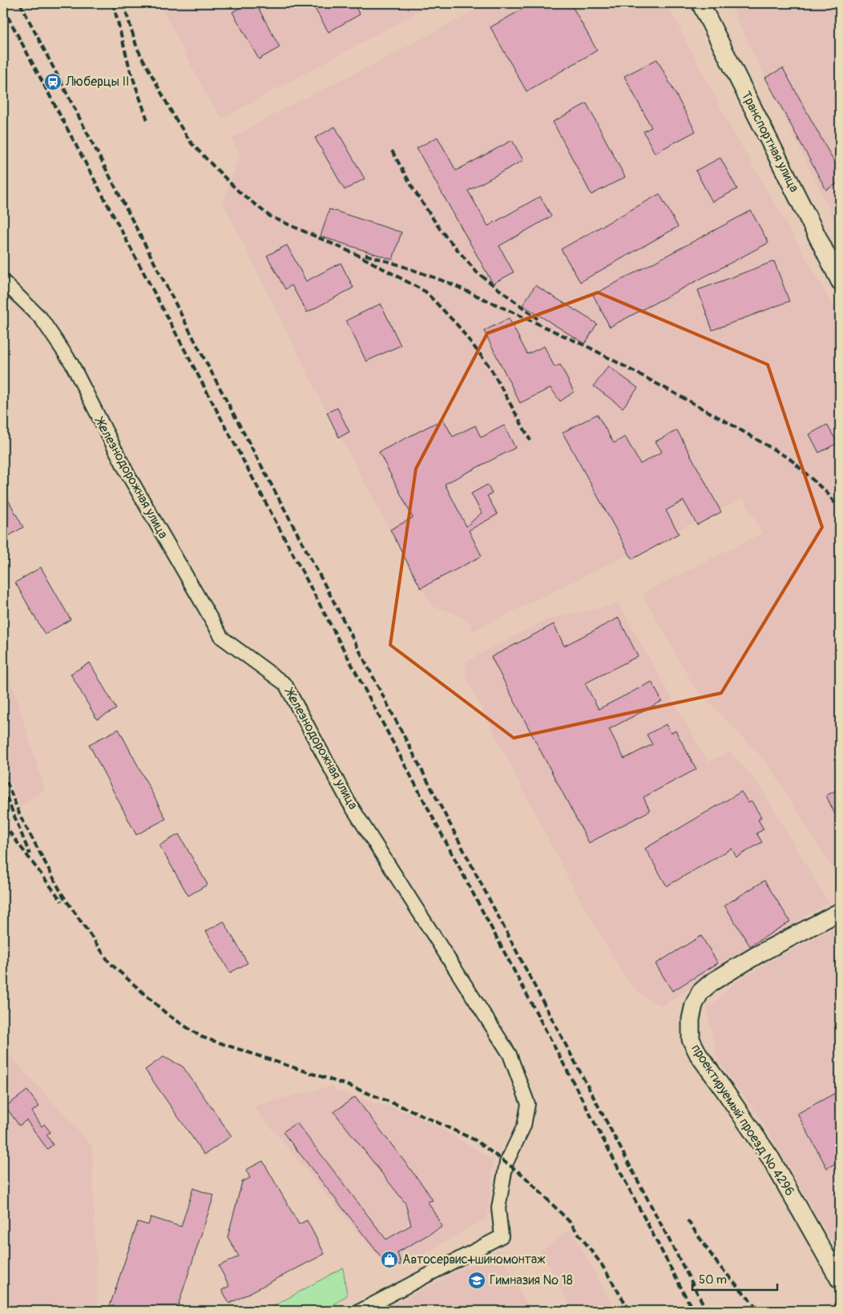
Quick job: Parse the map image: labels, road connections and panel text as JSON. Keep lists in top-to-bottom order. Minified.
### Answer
{"streets":{"street":["Транспортная улица","Железнодорожная улица","проектируемый проезд № 4296"]},"places":{"station":["Люберцы II"],"shop":["Автосервис+шиномонтаж"],"school or university":["Гимназия № 18"]},"scale_bar":"50 m"}
